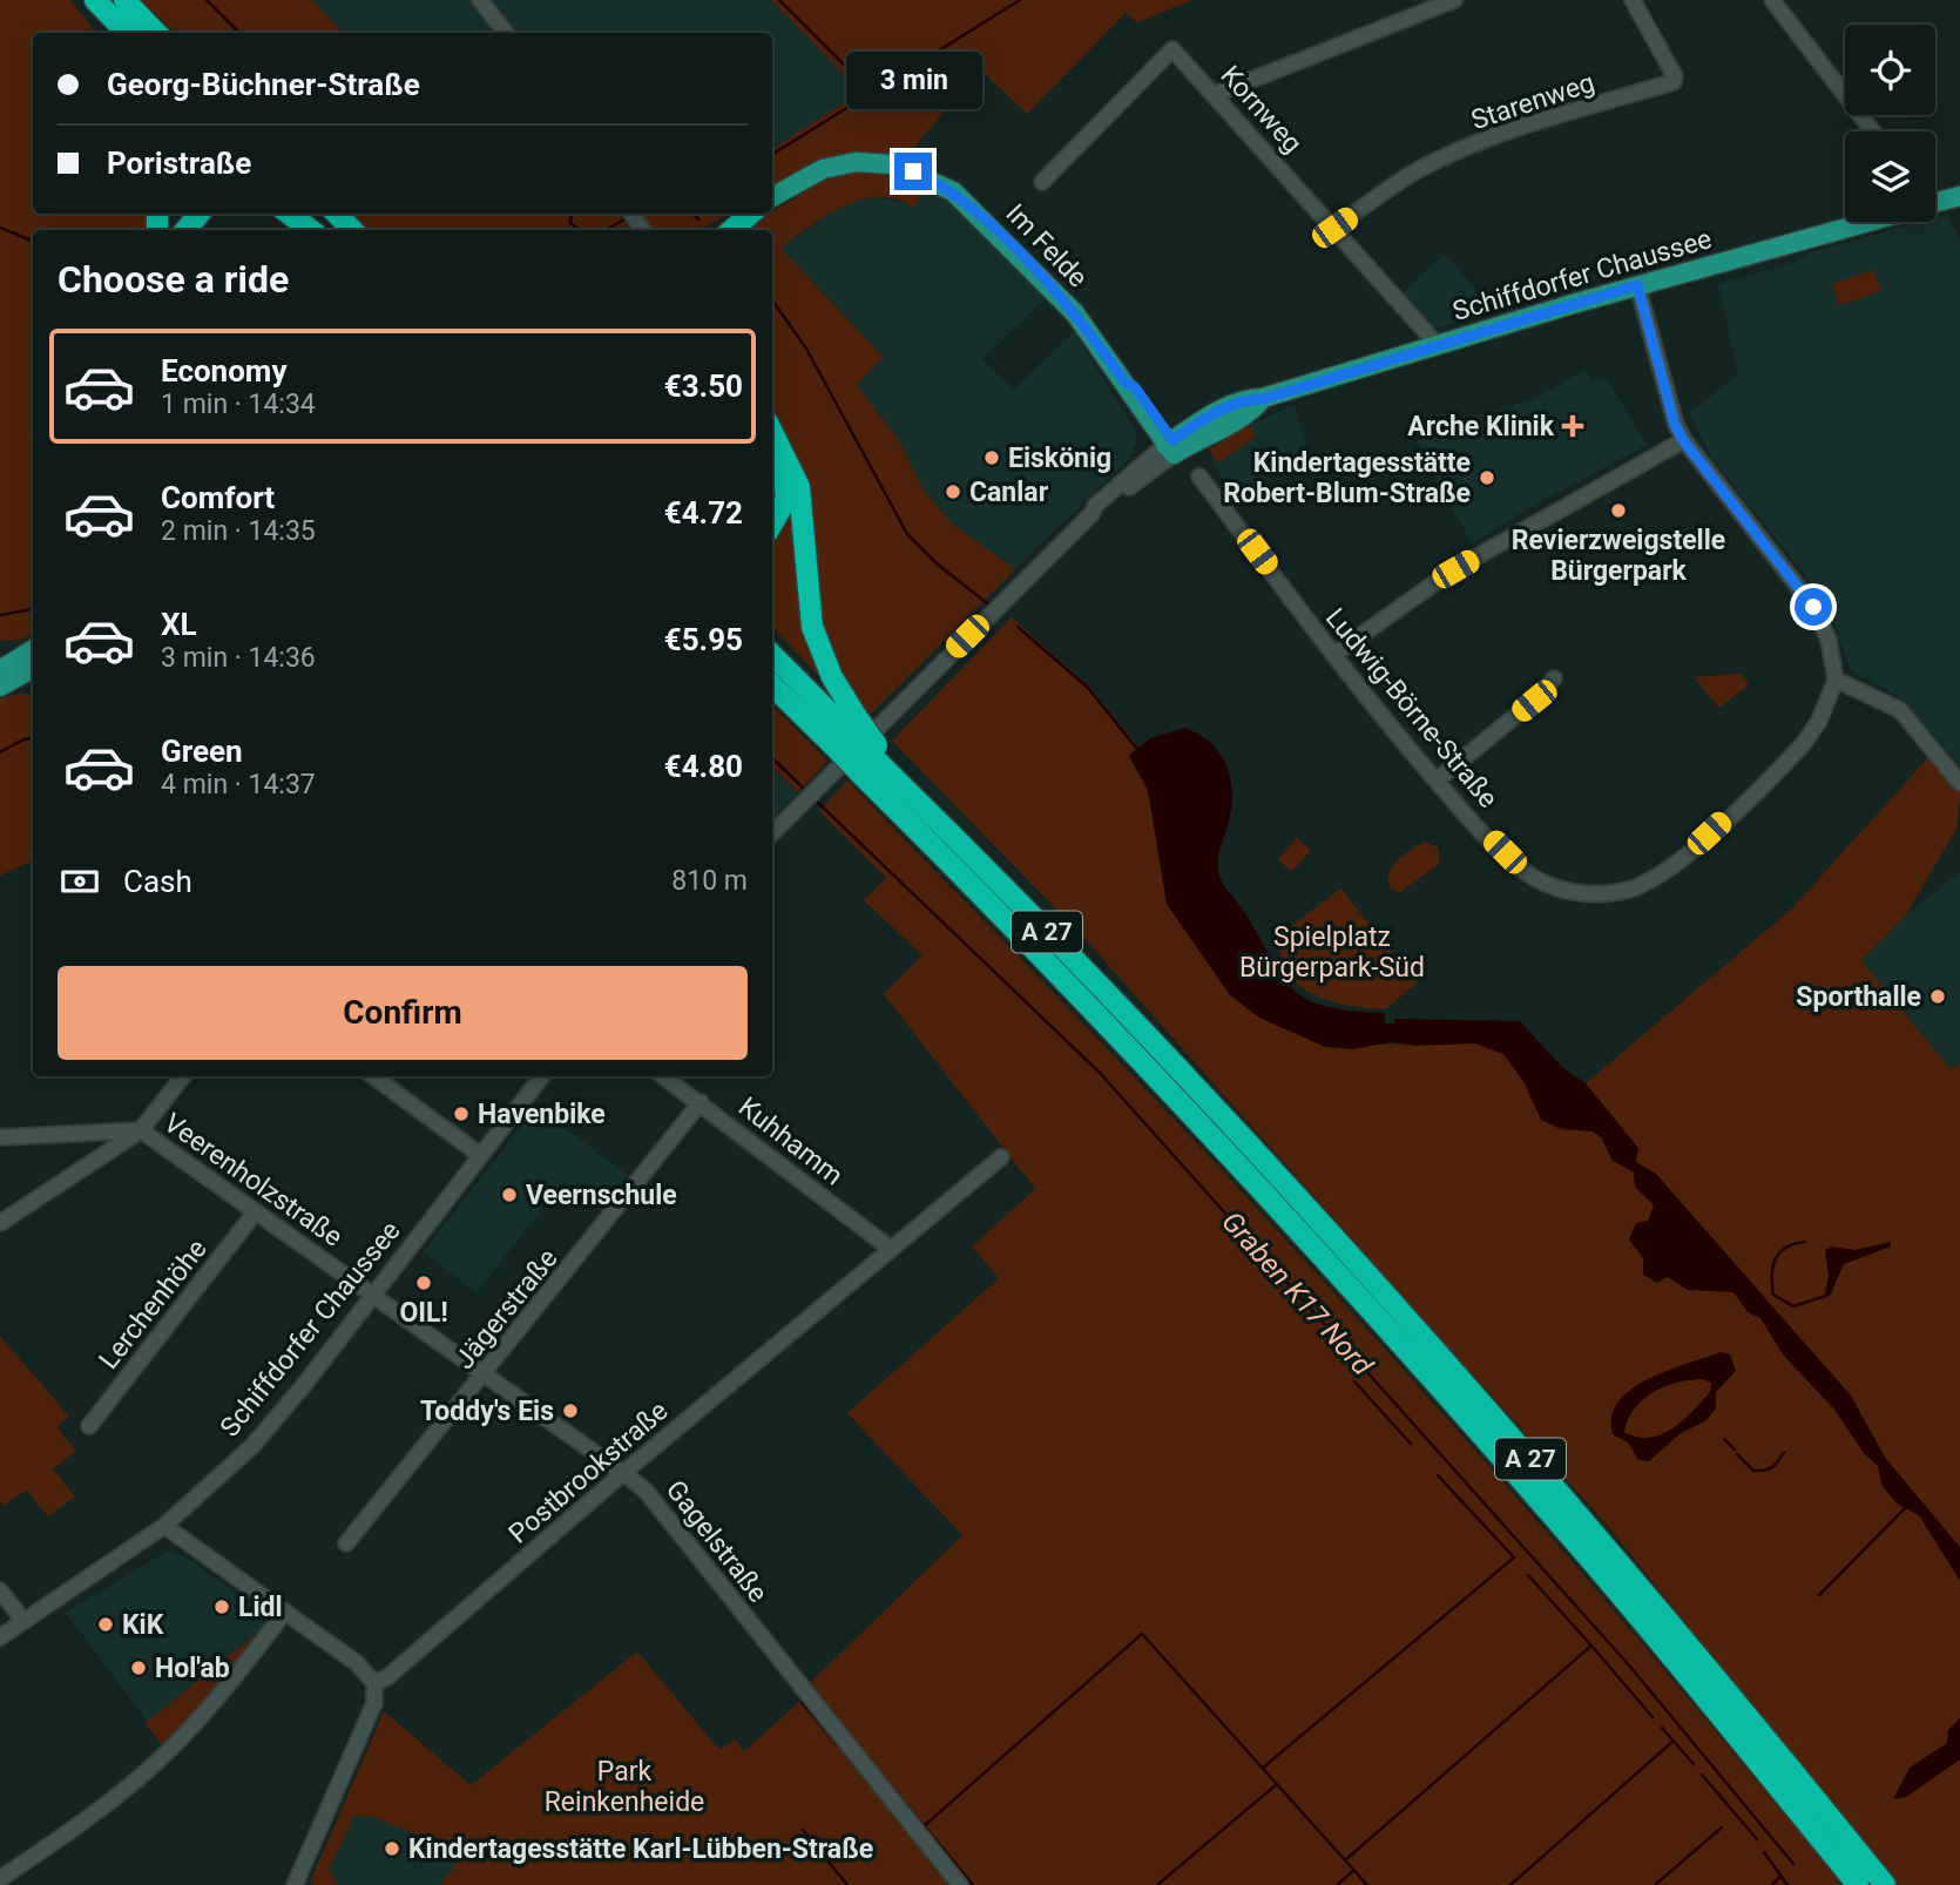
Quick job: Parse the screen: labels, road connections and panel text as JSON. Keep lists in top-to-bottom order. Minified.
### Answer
{"streets":{"highway":["A 27"],"main road":["Im Felde","Schiffdorfer Chaussee"],"street":["Starenweg","Kornweg","Ludwig-Börne-Straße","Kuhhamm","Veerenholzstraße","Lerchenhöhe","Jägerstraße","Postbrookstraße","Gagelstraße"]},"crossings":[["Starenweg","Kornweg"],["Kornweg","Schiffdorfer Chaussee"],["Im Felde","Schiffdorfer Chaussee"],["Schiffdorfer Chaussee","Veerenholzstraße"],["Schiffdorfer Chaussee","Gagelstraße"],["Kuhhamm","Jägerstraße"],["Kuhhamm","Postbrookstraße"],["Veerenholzstraße","Lerchenhöhe"],["Veerenholzstraße","Gagelstraße"],["Jägerstraße","Gagelstraße"],["Postbrookstraße","Gagelstraße"]],"water":["Graben K17 Nord"],"parks":["Spielplatz Bürgerpark-Süd","Park Reinkenheide"],"places":{"health":["Arche Klinik"],"other":["Eiskönig","Kindertagesstätte Robert-Blum-Straße","Canlar","Revierzweigstelle Bürgerpark","Sporthalle","Havenbike","Veernschule","OIL!","Toddy's Eis","Lidl","KiK","Hol'ab","Kindertagesstätte Karl-Lübben-Straße"]},"page":{"banner":["Georg-Büchner-Straße","Poristraße"],"bubble":"3 min","heading":"Choose a ride","list":[{"name":"Economy","note":"1 min · 14:34","value":"€3.50"},{"name":"Comfort","note":"2 min · 14:35","value":"€4.72"},{"name":"XL","note":"3 min · 14:36","value":"€5.95"},{"name":"Green","note":"4 min · 14:37","value":"€4.80"}],"pay":["Cash","810 m"],"buttons":"Confirm"}}
